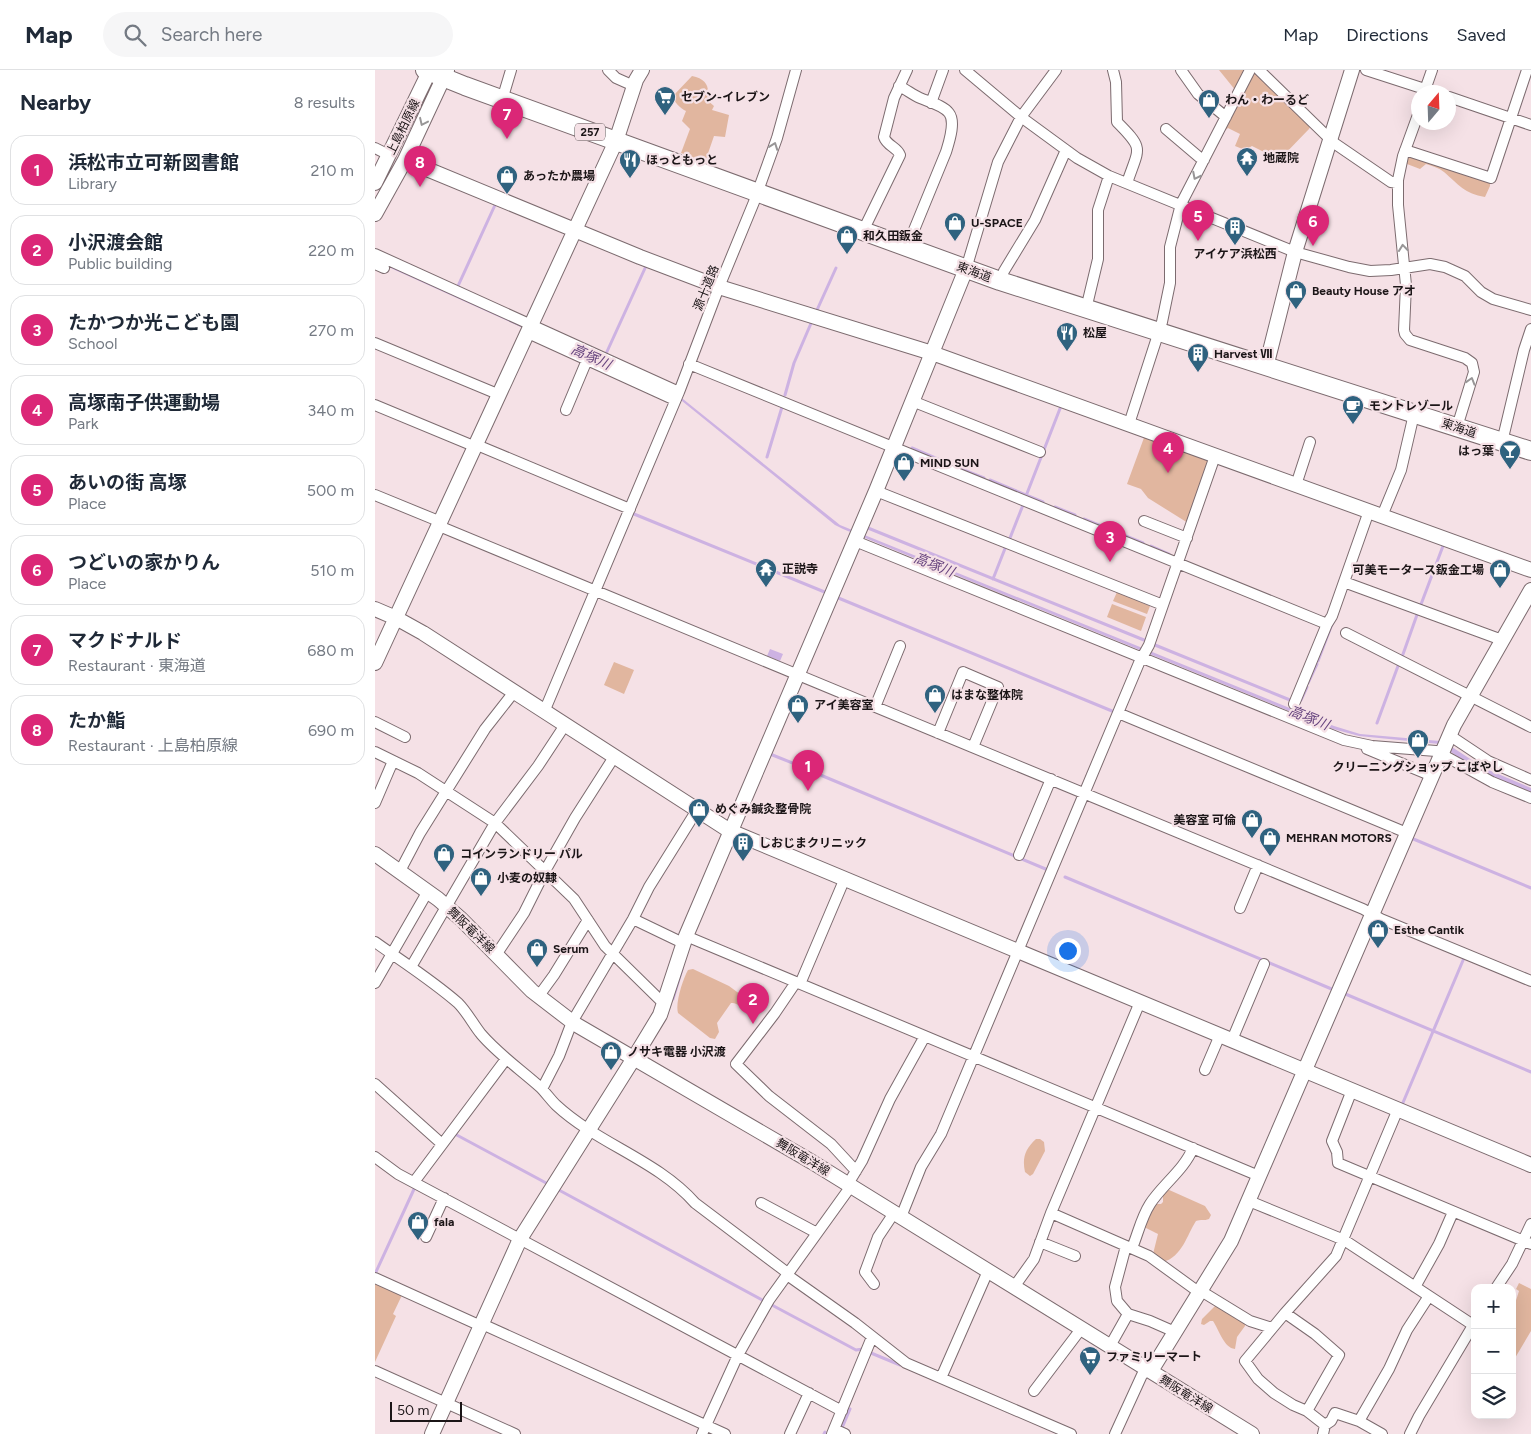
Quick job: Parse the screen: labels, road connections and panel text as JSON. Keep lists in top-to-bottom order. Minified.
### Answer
{"streets":{"highway":["257","東海道"],"street":["上島柏原線","源十道路","舞阪竜洋線"]},"crossings":[["上島柏原線","東海道"],["東海道","源十道路"]],"water":["高塚川"],"places":{"supermarket":["セブン-イレブン","ファミリーマート"],"shop":["わん・わーるど","あったか農場","U-SPACE","和久田鈑金","Beauty House アオ","MIND SUN","可美モータース鈑金工場","はまな整体院","アイ美容室","クリーニングショップ こばやし","めぐみ鍼灸整骨院","美容室 可倫","MEHRAN MOTORS","コインランドリー パル","小麦の奴隷","Esthe Cantik","Serum","ノサキ電器 小沢渡","fala"],"temple":["地蔵院","正説寺"],"restaurant":["ほっともっと","松屋"],"building":["アイケア浜松西","Harvest Ⅶ","しおじまクリニック"],"cafe":["モントレゾール"],"bar":["はっ葉"]},"scale_bar":"50 m","north":"top","page":{"header":"Map","search":"Search here","nav":["Map","Directions","Saved"],"heading":["Nearby","8 results"],"pins":["7","8","5","6","4","3","1","2"],"list":[{"mark":"1","name":"浜松市立可新図書館","note":"Library","value":"210 m"},{"mark":"2","name":"小沢渡会館","note":"Public building","value":"220 m"},{"mark":"3","name":"たかつか光こども園","note":"School","value":"270 m"},{"mark":"4","name":"高塚南子供運動場","note":"Park","value":"340 m"},{"mark":"5","name":"あいの街 高塚","note":"Place","value":"500 m"},{"mark":"6","name":"つどいの家かりん","note":"Place","value":"510 m"},{"mark":"7","name":"マクドナルド","note":"Restaurant · 東海道","value":"680 m"},{"mark":"8","name":"たか鮨","note":"Restaurant · 上島柏原線","value":"690 m"}],"map_buttons":["+","−"],"scale":"50 m"}}
